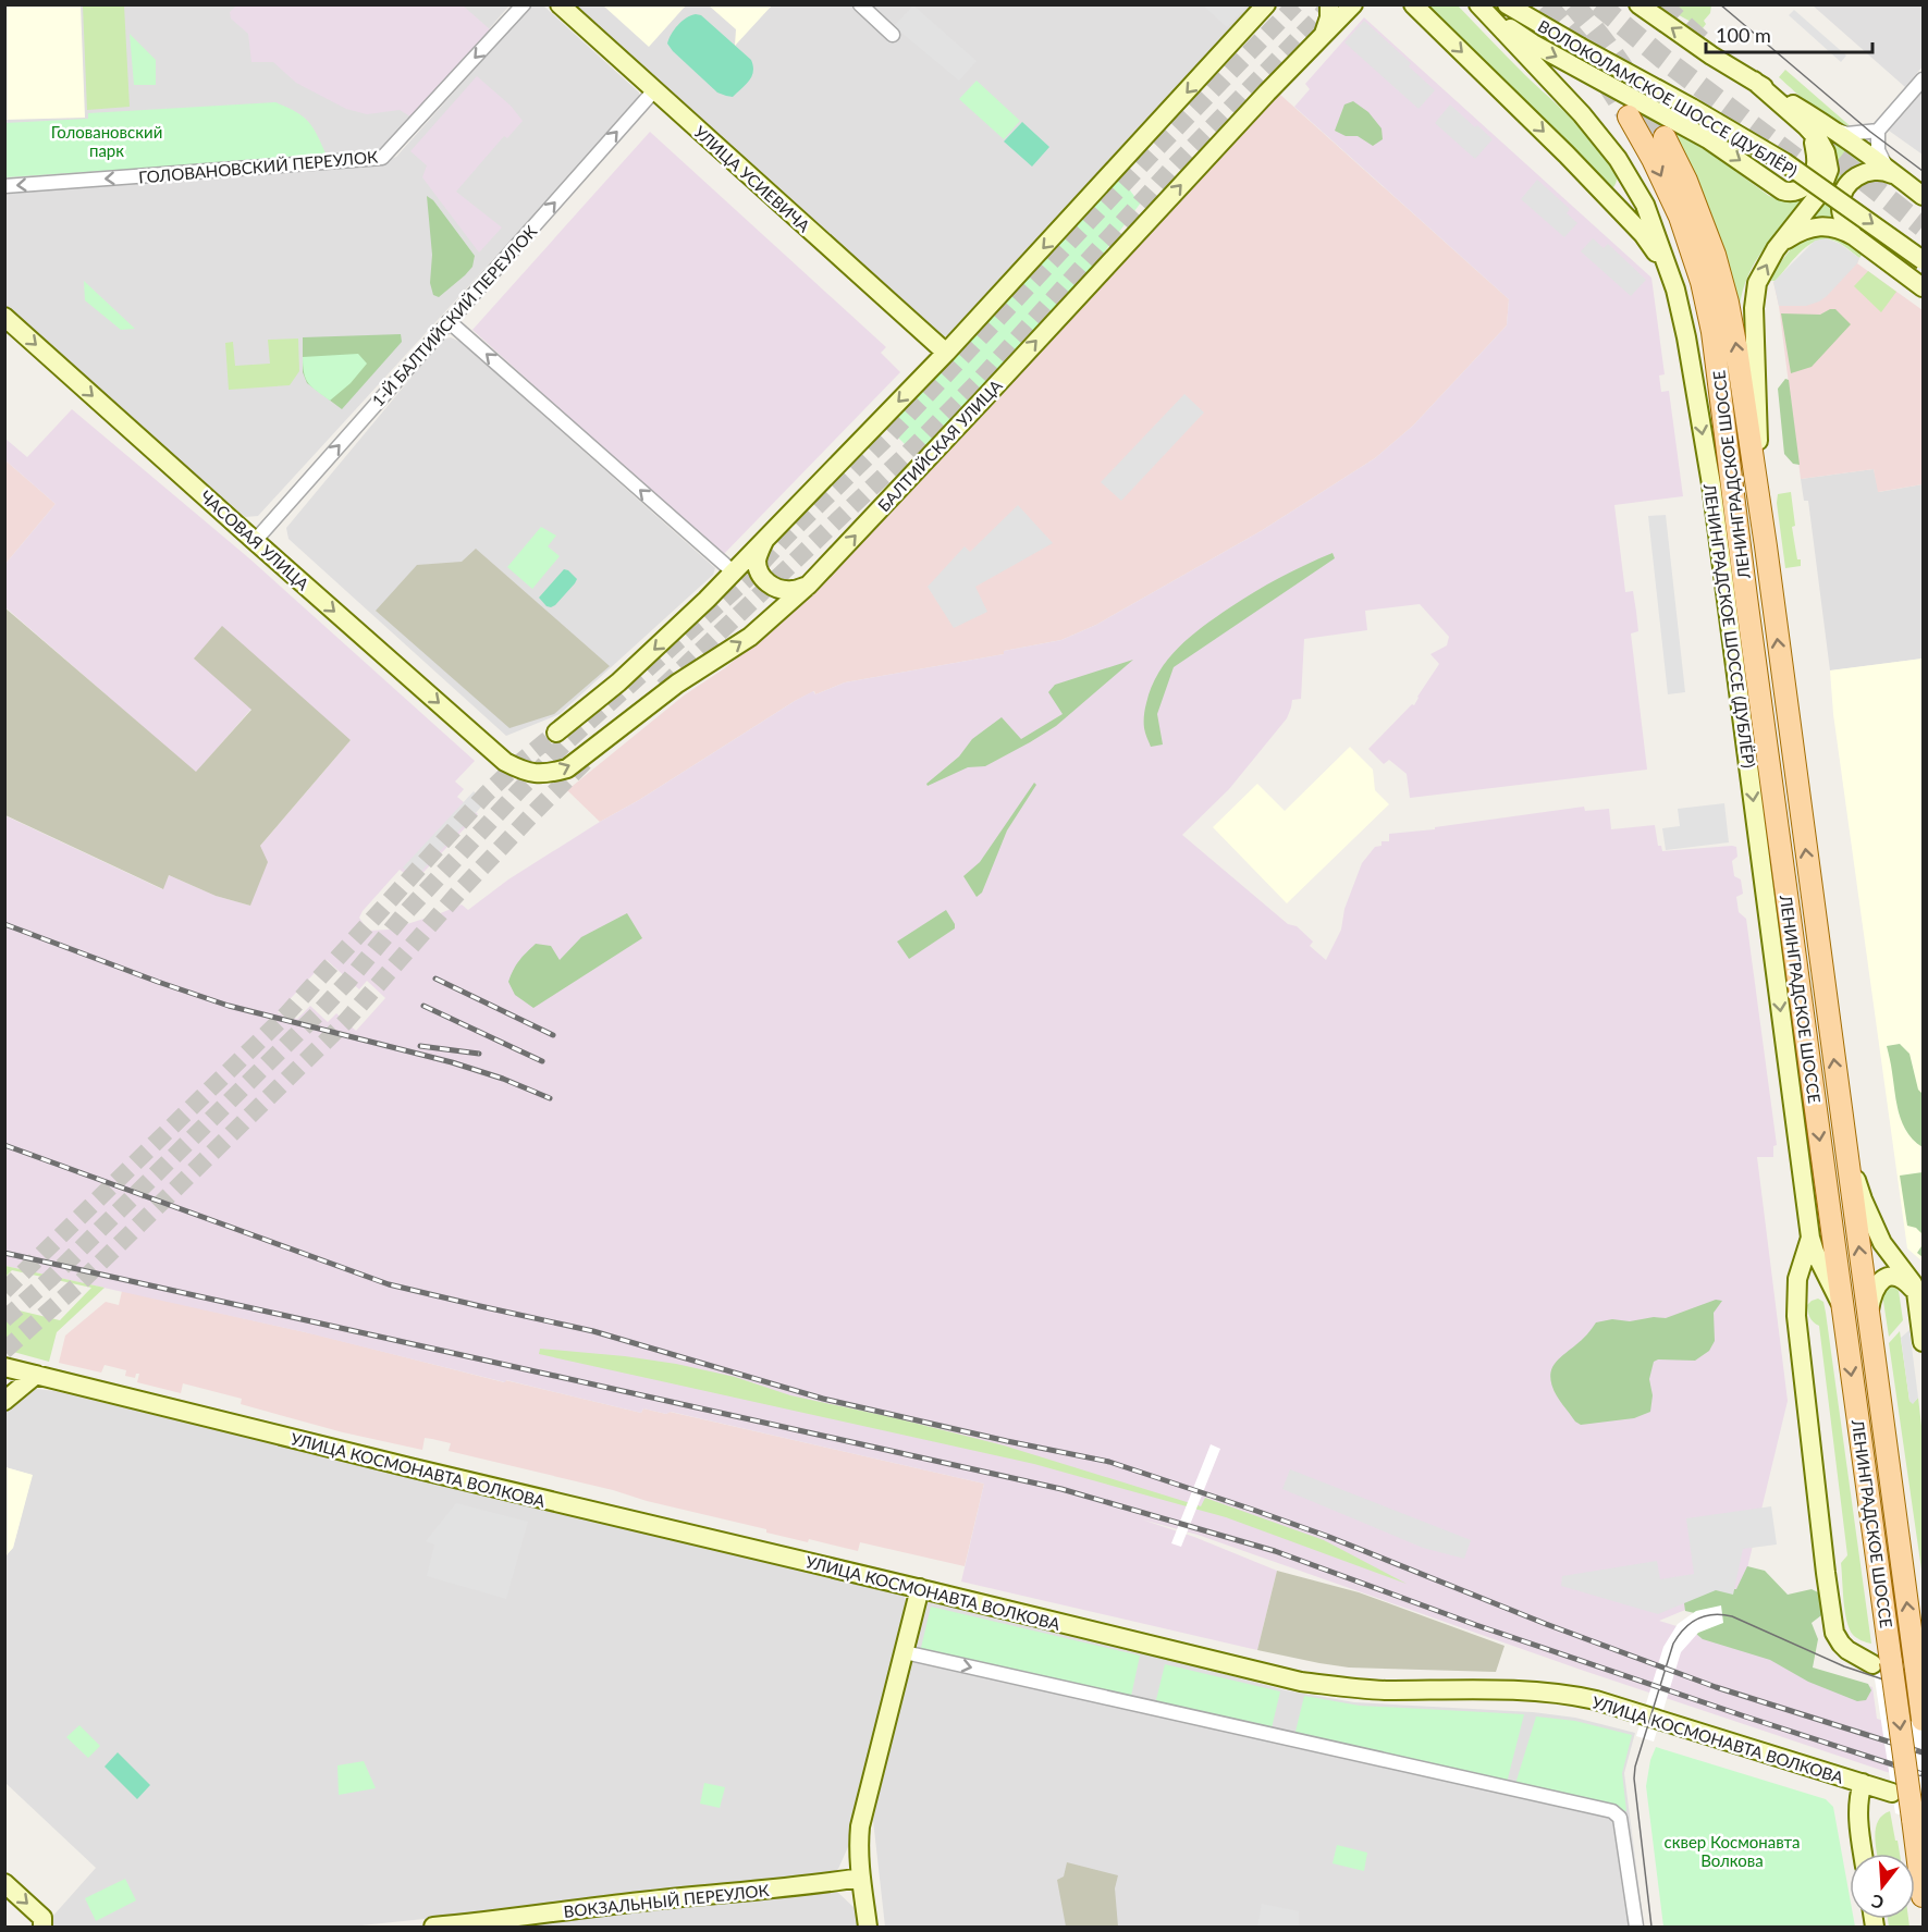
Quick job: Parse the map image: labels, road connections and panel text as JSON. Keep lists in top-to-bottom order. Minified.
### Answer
{"streets":{"main road":["ЛЕНИНГРАДСКОЕ ШОССЕ"],"street":["ВОЛОКОЛАМСКОЕ ШОССЕ (ДУБЛЁР)","ГОЛОВАНОВСКИЙ ПЕРЕУЛОК","УЛИЦА УСИЕВИЧА","1-Й БАЛТИЙСКИЙ ПЕРЕУЛОК","БАЛТИЙСКАЯ УЛИЦА","ЧАСОВАЯ УЛИЦА","ЛЕНИНГРАДСКОЕ ШОССЕ (ДУБЛЁР)","УЛИЦА КОСМОНАВТА ВОЛКОВА","ВОКЗАЛЬНЫЙ ПЕРЕУЛОК"]},"crossings":[["УЛИЦА УСИЕВИЧА","1-Й БАЛТИЙСКИЙ ПЕРЕУЛОК"],["1-Й БАЛТИЙСКИЙ ПЕРЕУЛОК","ЧАСОВАЯ УЛИЦА"],["БАЛТИЙСКАЯ УЛИЦА","ЧАСОВАЯ УЛИЦА"],["ЛЕНИНГРАДСКОЕ ШОССЕ","ЛЕНИНГРАДСКОЕ ШОССЕ (ДУБЛЁР)"]],"one_way":["ГОЛОВАНОВСКИЙ ПЕРЕУЛОК","1-Й БАЛТИЙСКИЙ ПЕРЕУЛОК","ЧАСОВАЯ УЛИЦА"],"parks":["Головановский парк","сквер Космонавта Волкова"],"scale_bar":"100 m","north":"bottom"}
